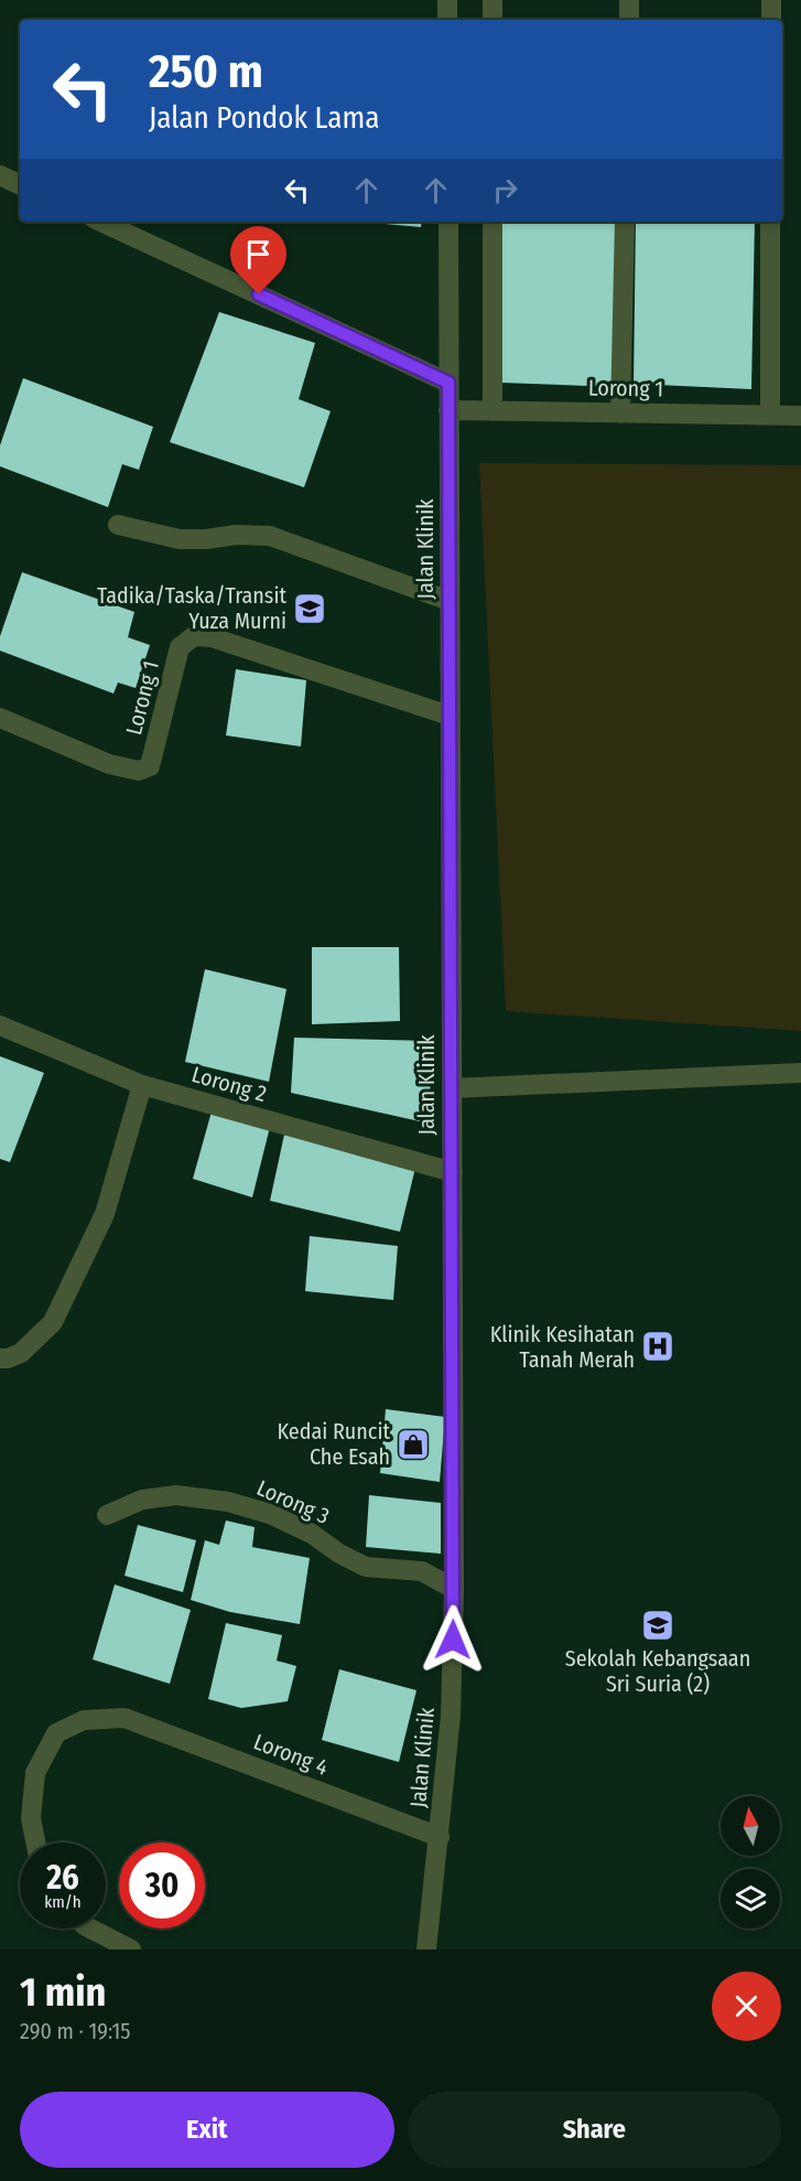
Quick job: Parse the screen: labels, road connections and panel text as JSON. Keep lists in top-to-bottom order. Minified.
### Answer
{"streets":{"street":["Lorong 1","Jalan Klinik","Lorong 2","Lorong 3","Lorong 4"]},"crossings":[["Lorong 1","Jalan Klinik"],["Jalan Klinik","Lorong 2"],["Jalan Klinik","Lorong 3"],["Jalan Klinik","Lorong 4"]],"places":{"school or university":["Tadika/Taska/Transit Yuza Murni","Sekolah Kebangsaan Sri Suria (2)"],"hospital":["Klinik Kesihatan Tanah Merah"],"shop":["Kedai Runcit Che Esah"]},"north":"top","page":{"turn":["250 m","Jalan Pondok Lama"],"speed":"26 km/h","limit":"30","heading":["1 min","290 m · 19:15"],"buttons":["Exit","Share"]}}
